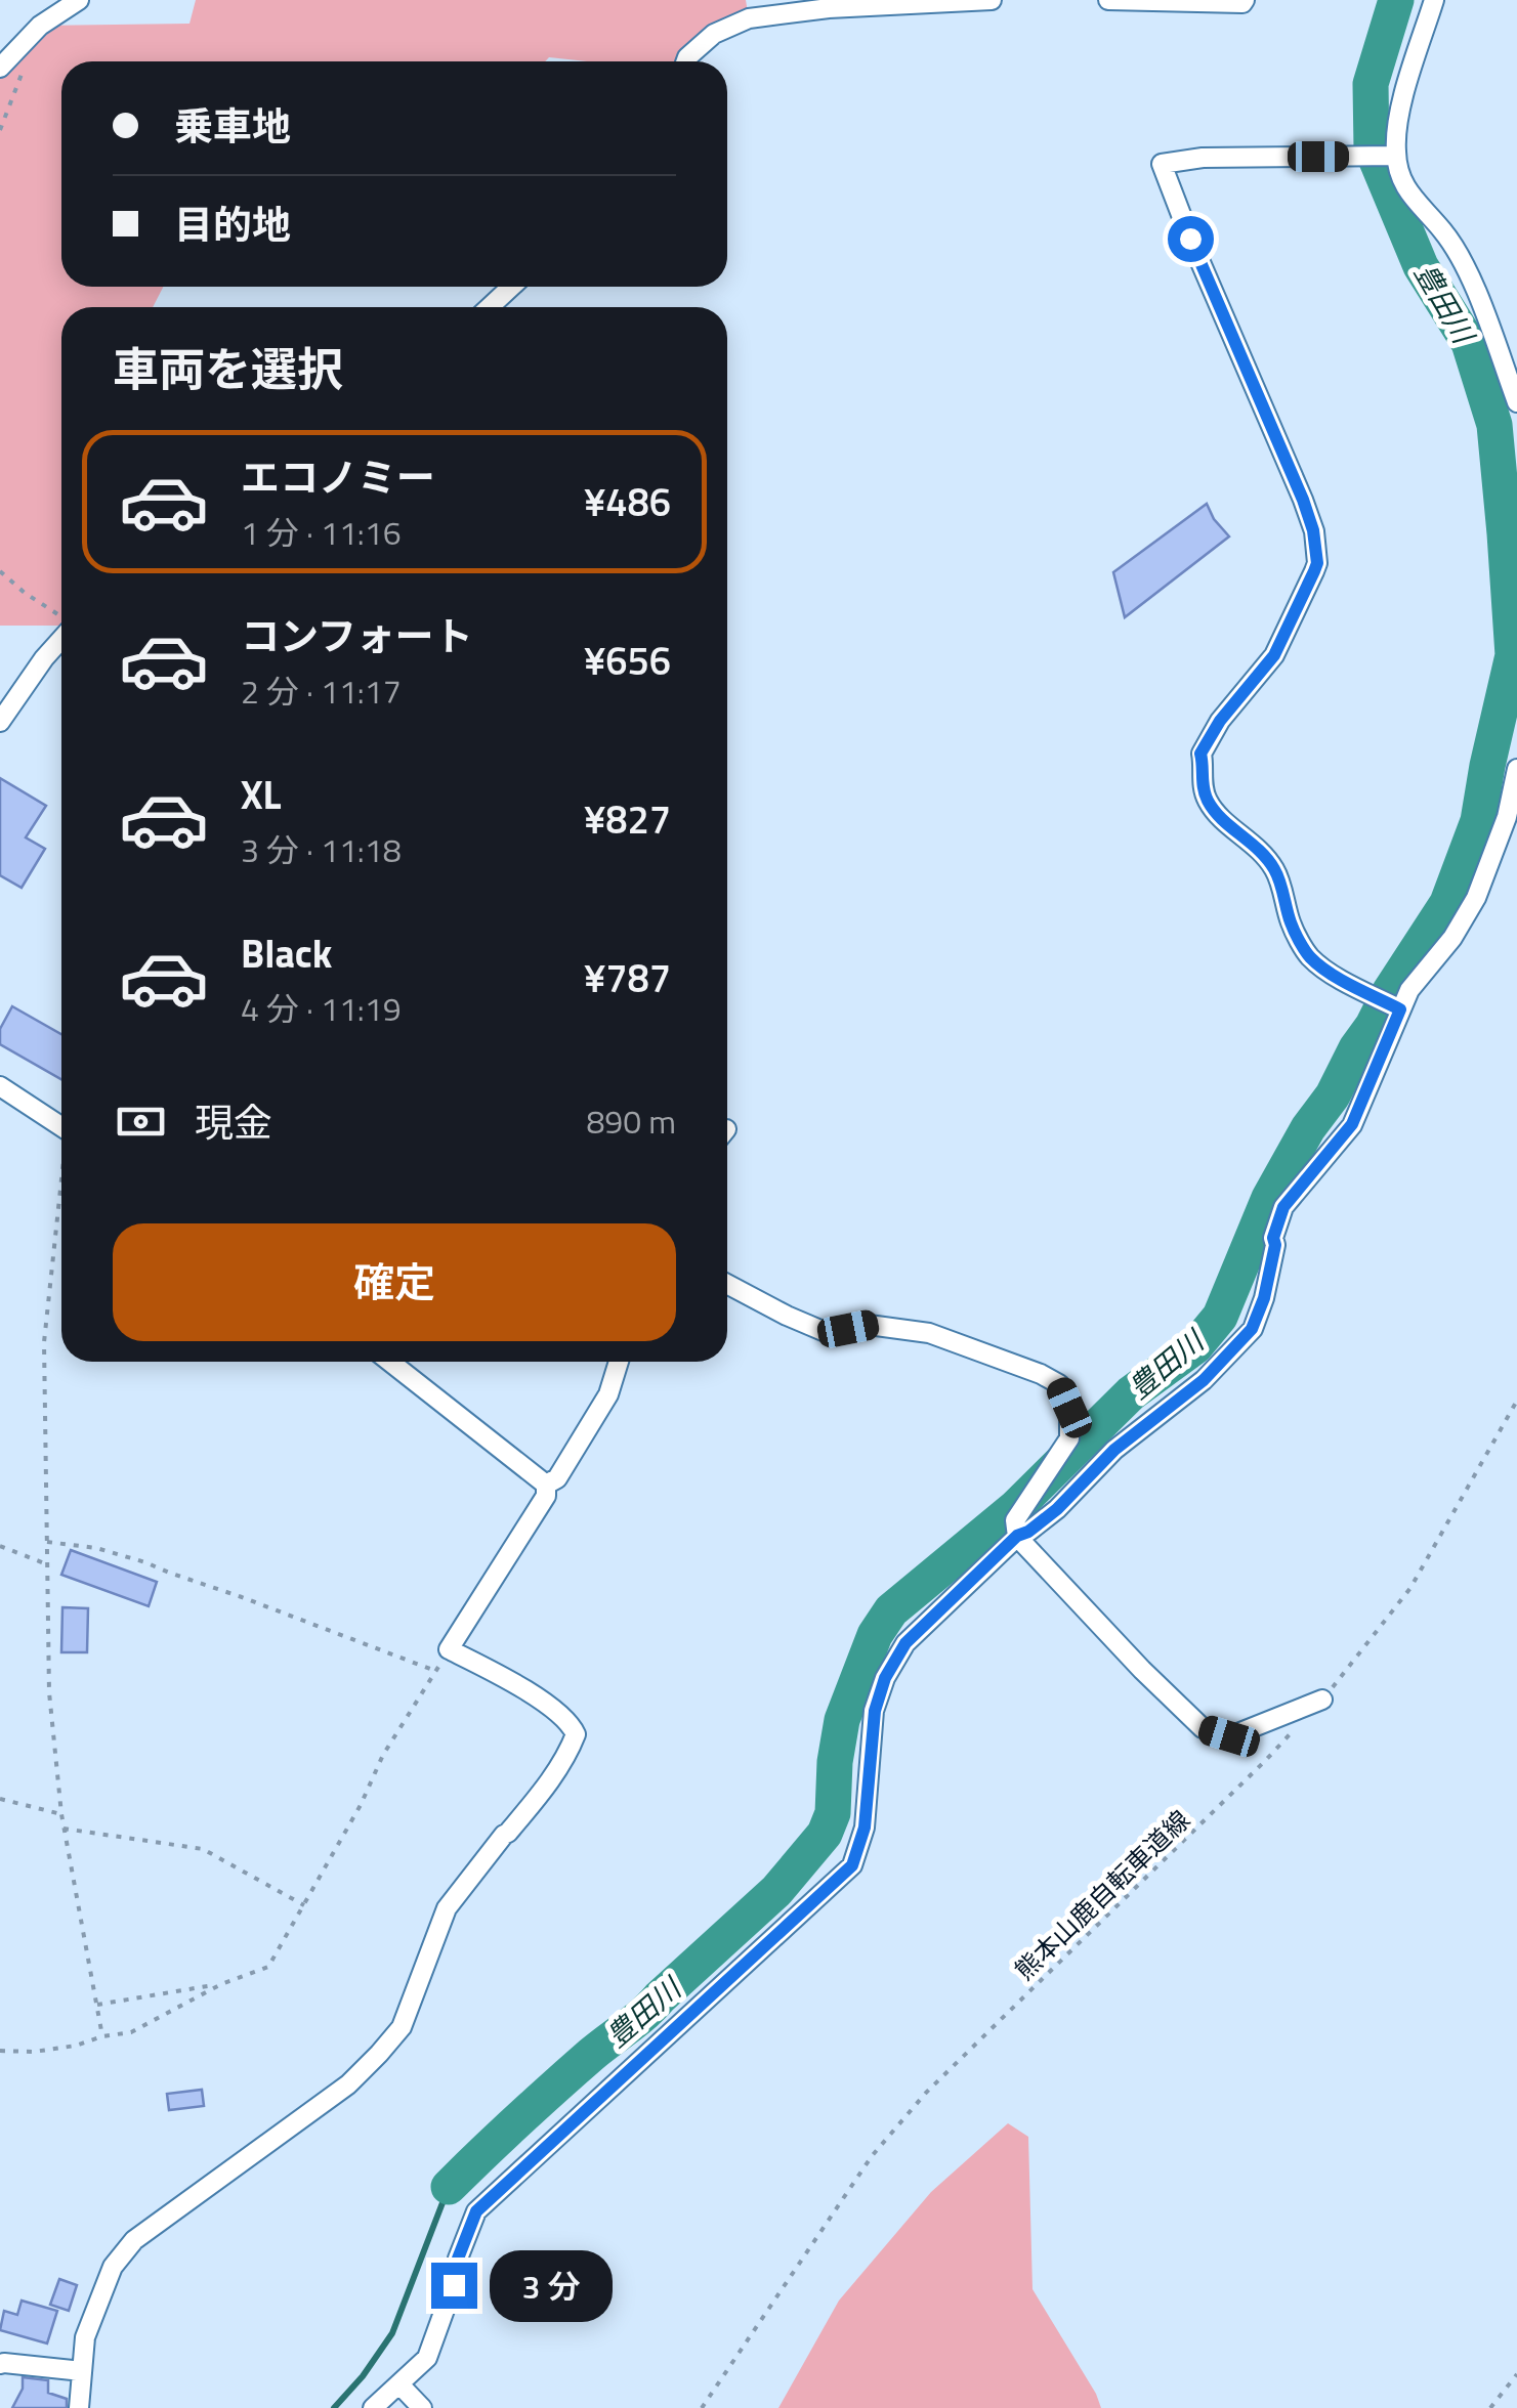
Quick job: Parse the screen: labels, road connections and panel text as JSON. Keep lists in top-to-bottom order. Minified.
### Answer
{"streets":{"path":["熊本山鹿自転車道線"]},"water":["豊田川"],"page":{"banner":["乗車地","目的地"],"heading":"車両を選択","list":[{"name":"エコノミー","note":"1 分 · 11:16","value":"¥486"},{"name":"コンフォート","note":"2 分 · 11:17","value":"¥656"},{"name":"XL","note":"3 分 · 11:18","value":"¥827"},{"name":"Black","note":"4 分 · 11:19","value":"¥787"}],"pay":["現金","890 m"],"buttons":"確定","bubble":"3 分"}}
